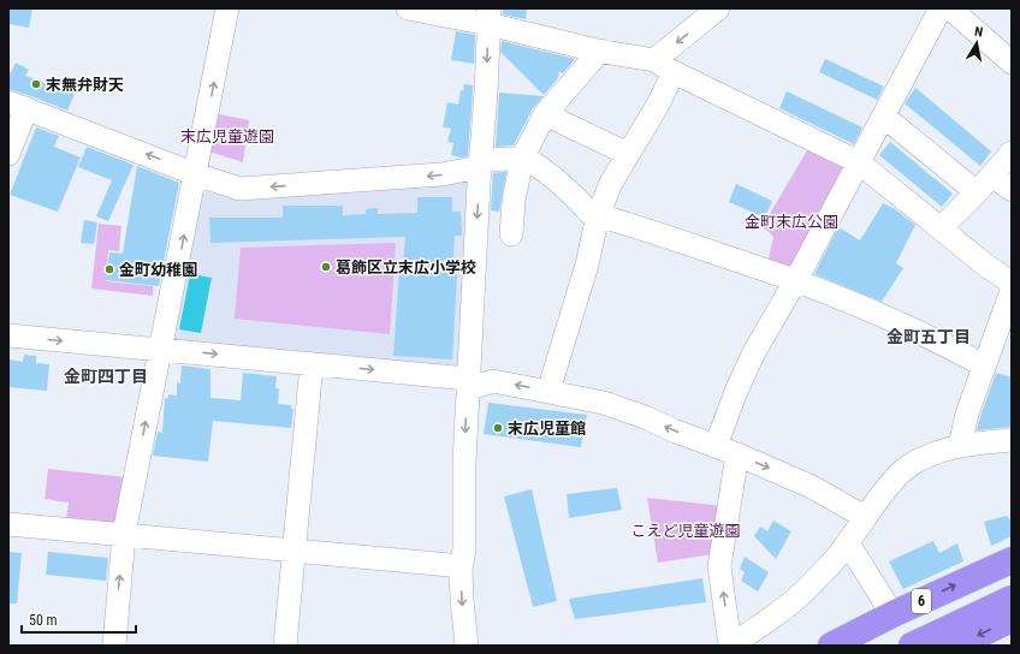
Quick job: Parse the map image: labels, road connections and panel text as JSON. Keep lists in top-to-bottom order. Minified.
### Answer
{"streets":{"highway":["6"]},"districts":["金町五丁目","金町四丁目"],"parks":["末広児童遊園","金町末広公園","こえど児童遊園"],"places":["末無弁財天","葛飾区立末広小学校","金町幼稚園","末広児童館"],"scale_bar":"50 m","north":"top"}
